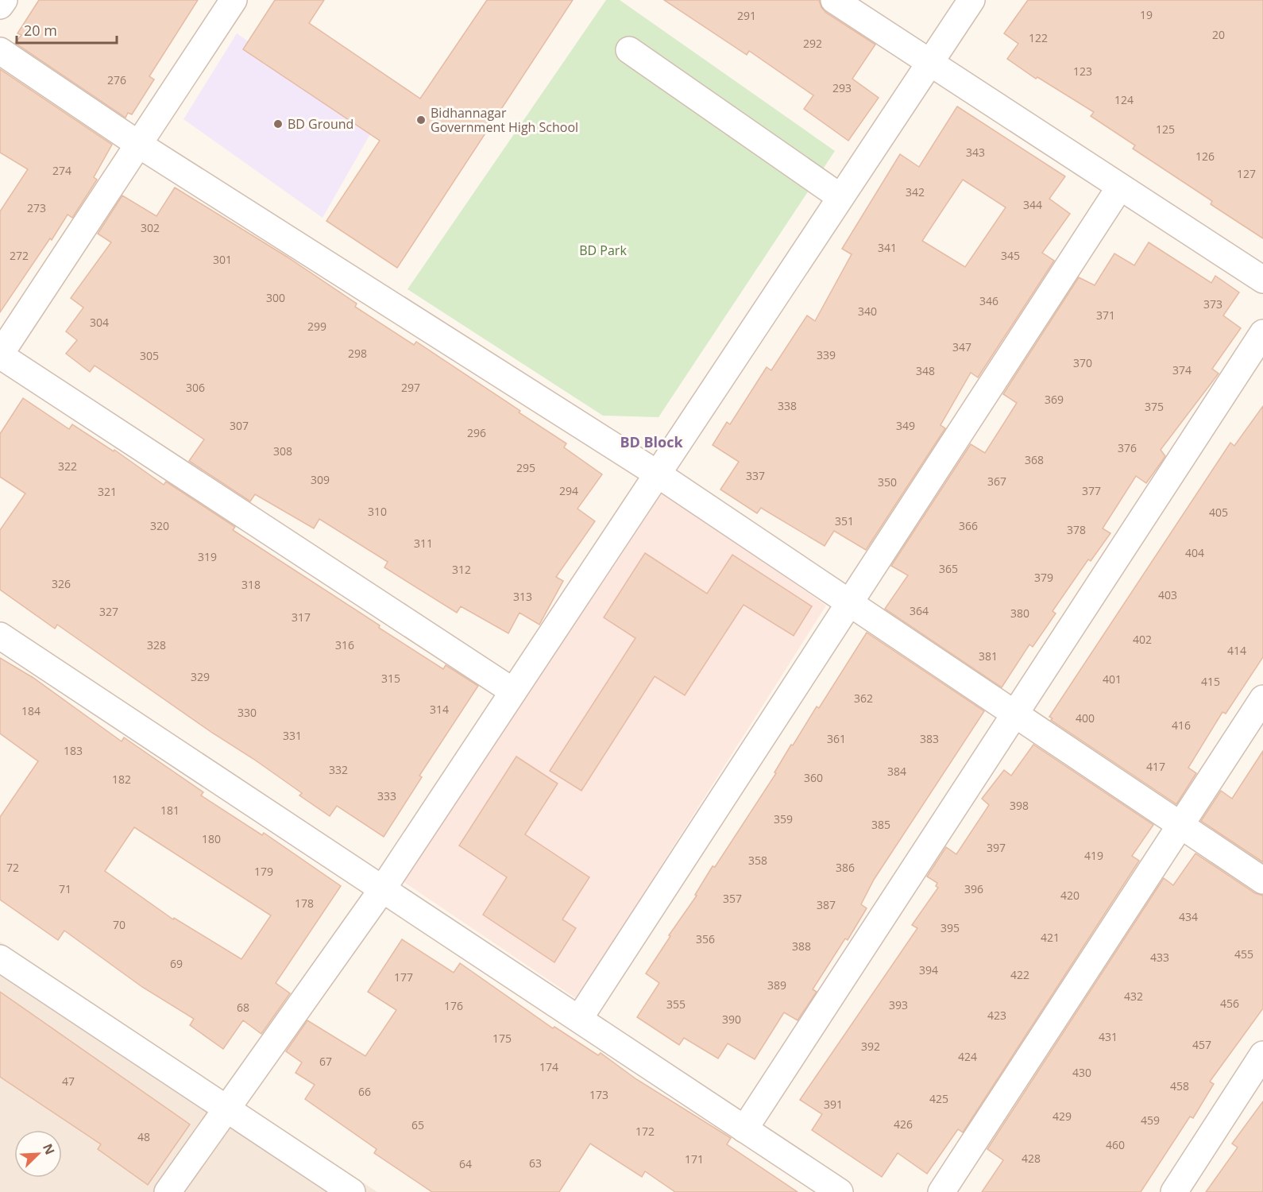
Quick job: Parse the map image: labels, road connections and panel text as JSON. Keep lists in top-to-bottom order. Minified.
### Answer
{"districts":["BD Block"],"parks":["BD Park"],"places":["Bidhannagar Government High School","BD Ground"],"house_numbers":["19","291","20","122","292","123","276","293","124","125","343","126","274","127","342","344","273","302","341","272","345","301","300","346","373","340","371","304","299","347","298","339","305","370","374","348","306","297","369","338","375","307","349","296","376","308","368","322","295","337","309","367","350","294","377","321","310","405","351","320","366","378","311","404","319","365","312","379","326","318","403","313","364","327","380","317","402","328","316","414","381","329","315","401","415","362","314","184","330","400","416","331","361","383","183","417","332","384","360","182","333","398","181","359","385","180","397","419","358","72","386","179","71","396","420","357","178","387","434","70","395","421","356","388","455","433","69","394","422","177","389","432","456","355","393","176","68","423","390","431","175","457","392","424","67","174","430","47","458","66","173","425","391","429","459","426","65","172","48","460","428","171","63","64"],"scale_bar":"20 m","north":"top right"}
